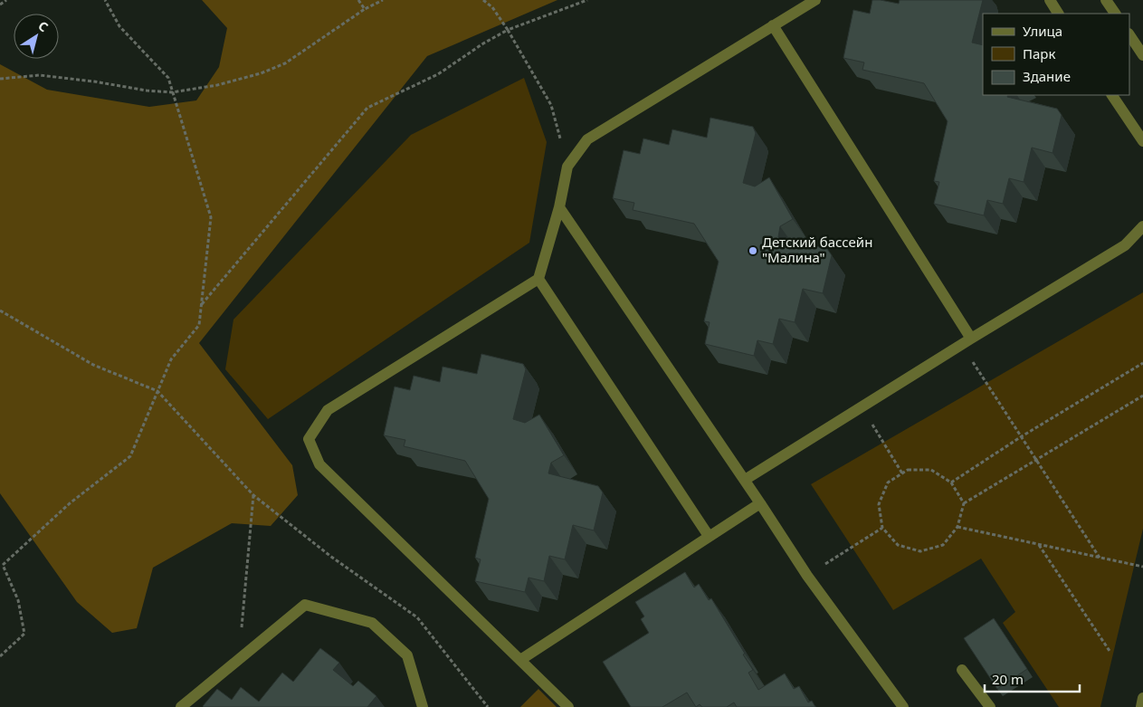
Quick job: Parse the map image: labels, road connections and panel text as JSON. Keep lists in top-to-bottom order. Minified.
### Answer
{"places":["Детский бассейн \"Малина\""],"legend":["Улица","Парк","Здание"],"scale_bar":"20 m","north":"top right"}
